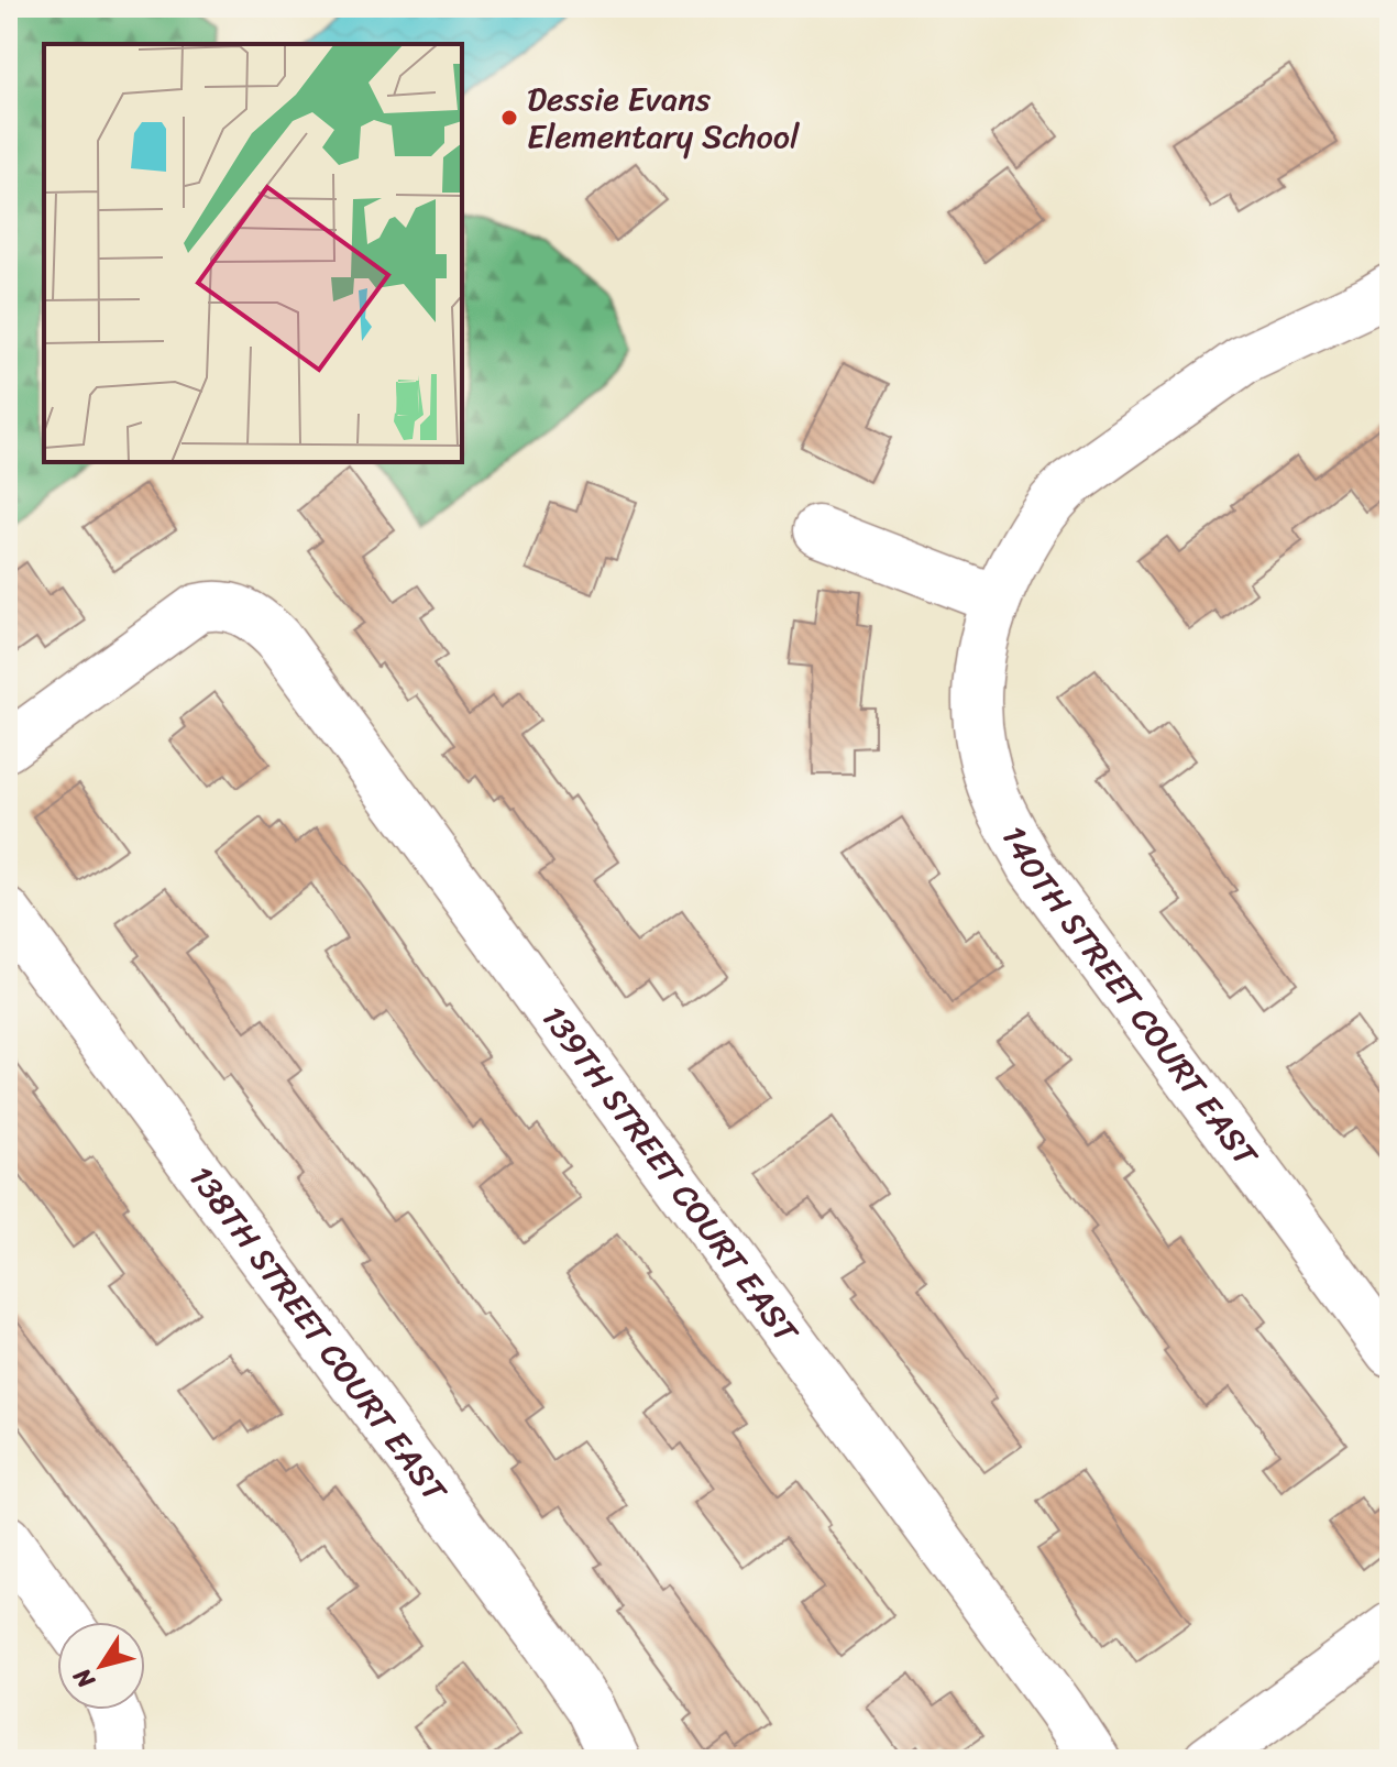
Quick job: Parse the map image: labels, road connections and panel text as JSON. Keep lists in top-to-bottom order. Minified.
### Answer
{"streets":{"street":["140TH STREET COURT EAST","139TH STREET COURT EAST","138TH STREET COURT EAST"]},"places":["Dessie Evans Elementary School"],"north":"bottom left"}
